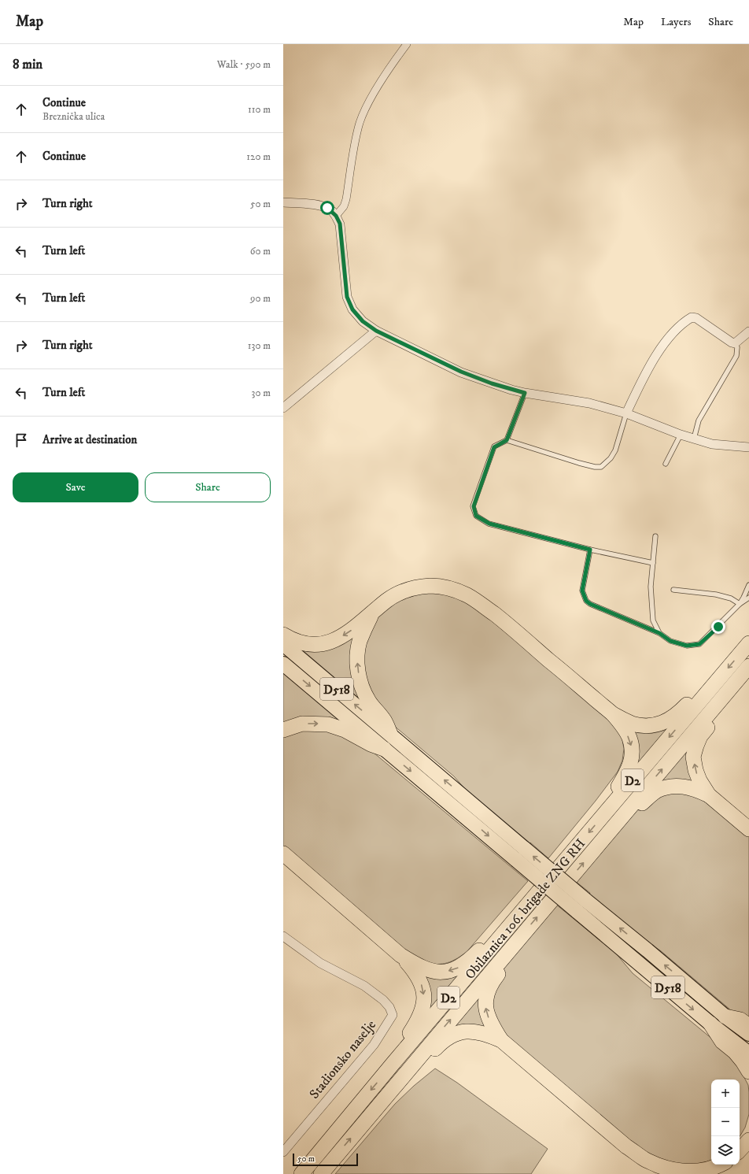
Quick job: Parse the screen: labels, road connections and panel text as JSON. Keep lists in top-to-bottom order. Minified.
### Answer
{"streets":{"highway":["D2","Obilaznica 106. brigade ZNG RH"],"main road":["D518"],"street":["Stadionsko naselje"]},"scale_bar":"50 m","page":{"header":"Map","nav":["Map","Layers","Share"],"heading":["8 min","Walk · 590 m"],"list":[["Continue","Breznička ulica","110 m"],["Continue","120 m"],["Turn right","50 m"],["Turn left","60 m"],["Turn left","90 m"],["Turn right","130 m"],["Turn left","30 m"],"Arrive at destination"],"buttons":["Save","Share"],"map_buttons":["+","−"],"scale":"50 m"}}
